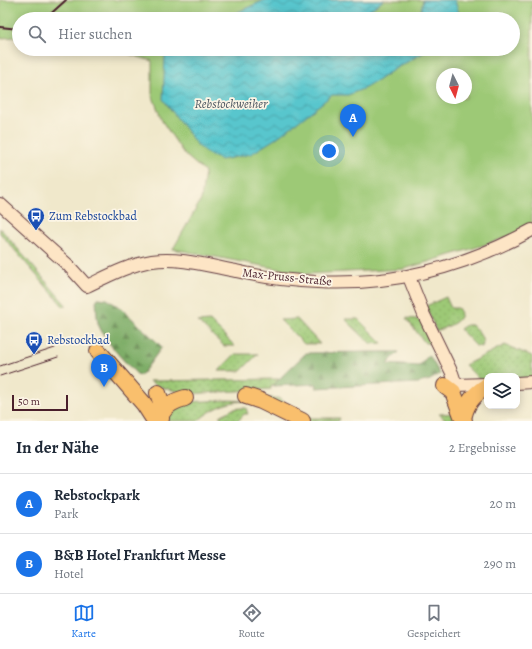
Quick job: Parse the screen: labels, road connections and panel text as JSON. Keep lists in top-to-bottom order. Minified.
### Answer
{"streets":{"main road":["Max-Pruss-Straße"]},"water":["Rebstockweiher"],"places":{"bus stop":["Zum Rebstockbad","Rebstockbad"]},"scale_bar":"50 m","north":"bottom","page":{"search":"Hier suchen","pins":["A","B"],"scale":"50 m","heading":["In der Nähe","2 Ergebnisse"],"list":[{"mark":"A","name":"Rebstockpark","note":"Park","value":"20 m"},{"mark":"B","name":"B&B Hotel Frankfurt Messe","note":"Hotel","value":"290 m"}],"nav":["Karte","Route","Gespeichert"]}}
